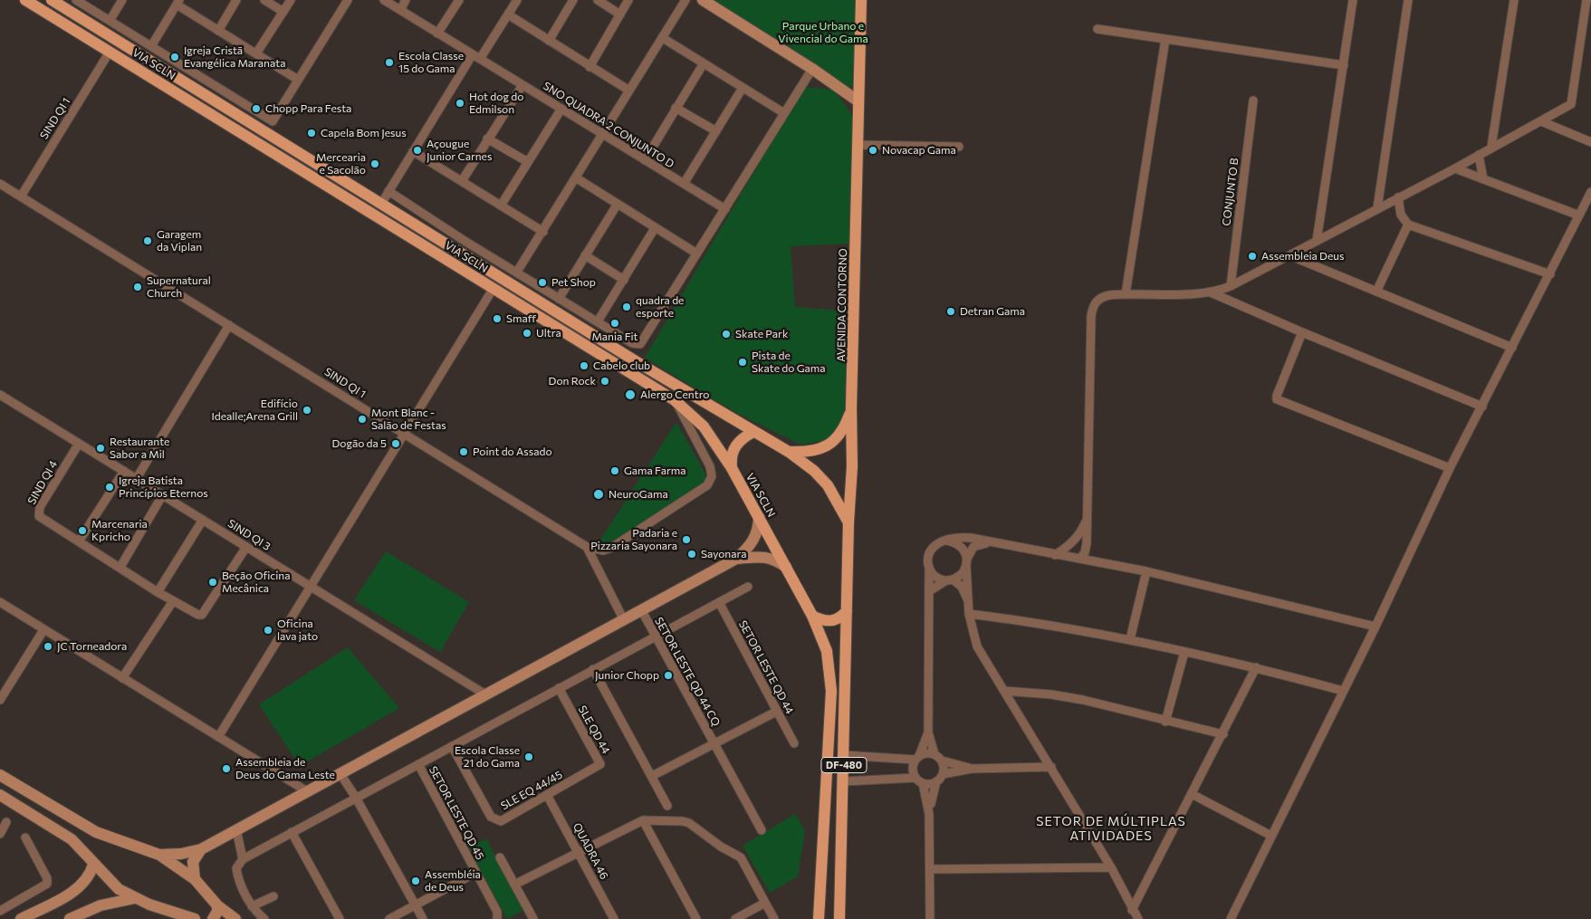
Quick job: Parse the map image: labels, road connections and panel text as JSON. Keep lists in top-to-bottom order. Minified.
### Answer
{"streets":{"main road":["VIA SCLN","AVENIDA CONTORNO","DF-480"],"street":["SIND QI 1","SNO QUADRA 2 CONJUNTO D","CONJUNTO B","SIND QI 4","SIND QI 3","SETOR LESTE QD 44","SETOR LESTE QD 44 CQ","SLE QD 44","SLE EQ 44/45","SETOR LESTE QD 45","QUADRA 46"]},"crossings":[["VIA SCLN","SIND QI 1"],["VIA SCLN","AVENIDA CONTORNO"],["VIA SCLN","DF-480"],["AVENIDA CONTORNO","DF-480"],["SIND QI 4","SIND QI 3"],["SLE QD 44","SLE EQ 44/45"],["SLE EQ 44/45","QUADRA 46"]],"districts":["SETOR DE MÚLTIPLAS ATIVIDADES"],"parks":["Parque Urbano e Vivencial do Gama"],"places":["Igreja Cristã Evangélica Maranata","Escola Classe 15 do Gama","Hot dog do Edmilson","Chopp Para Festa","Capela Bom Jesus","Açougue Junior Carnes","Novacap Gama","Mercearia e Sacolão","Garagem da Viplan","Assembleia Deus","Pet Shop","Supernatural Church","quadra de esporte","Detran Gama","Smaff","Mania Fit","Ultra","Skate Park","Pista de Skate do Gama","Cabelo club","Don Rock","Alergo Centro","Edifício Idealle;Arena Grill","Mont Blanc - Salão de Festas","Dogão da 5","Restaurante Sabor a Mil","Point do Assado","Gama Farma","Igreja Batista Princípios Eternos","NeuroGama","Marcenaria Kpricho","Padaria e Pizzaria Sayonara","Sayonara","Beção Oficina Mecânica","Oficina lava jato","JC Torneadora","Junior Chopp","Escola Classe 21 do Gama","Assembleia de Deus do Gama Leste","Assembléia de Deus"]}
